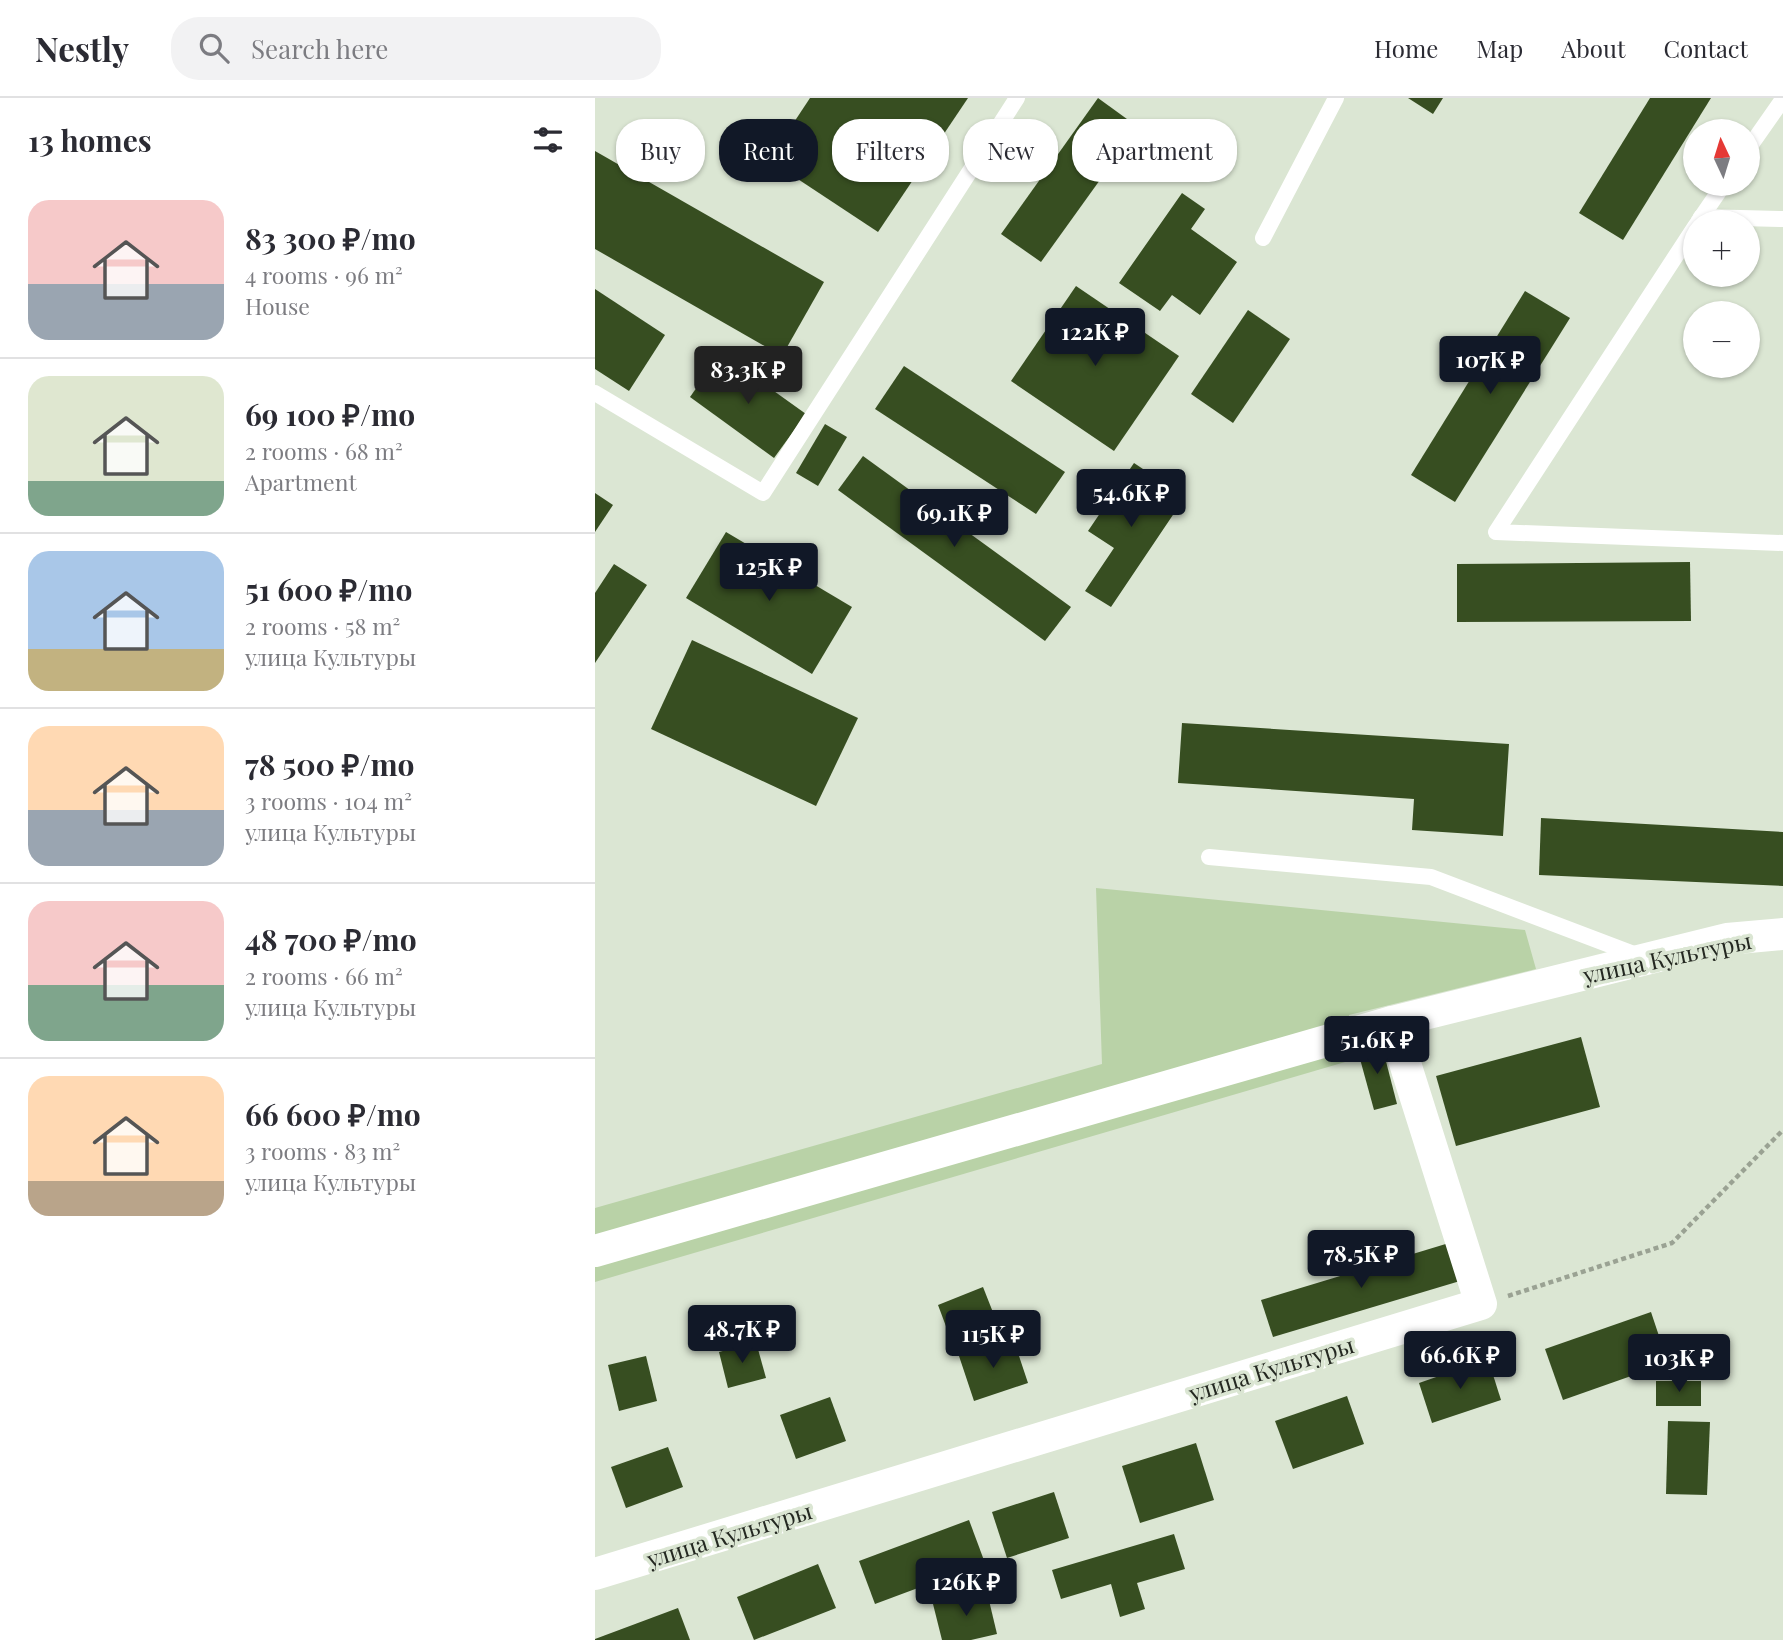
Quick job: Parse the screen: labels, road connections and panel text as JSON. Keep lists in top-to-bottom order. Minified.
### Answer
{"streets":{"street":["улица Культуры"]},"north":"top","page":{"header":"Nestly","search":"Search here","nav":["Home","Map","About","Contact"],"heading":"13 homes","map_buttons":["+","−"],"chip":["Buy","Rent","Filters","New","Apartment"],"list":[{"name":"83 300 ₽/mo","note":"4 rooms · 96 m² · House"},{"name":"69 100 ₽/mo","note":"2 rooms · 68 m² · Apartment"},{"name":"51 600 ₽/mo","note":"2 rooms · 58 m² · улица Культуры"},{"name":"78 500 ₽/mo","note":"3 rooms · 104 m² · улица Культуры"},{"name":"48 700 ₽/mo","note":"2 rooms · 66 m² · улица Культуры"},{"name":"66 600 ₽/mo","note":"3 rooms · 83 m² · улица Культуры"}],"price":["122K ₽","107K ₽","83.3K ₽","54.6K ₽","69.1K ₽","125K ₽","51.6K ₽","78.5K ₽","48.7K ₽","115K ₽","66.6K ₽","103K ₽","126K ₽"]}}
